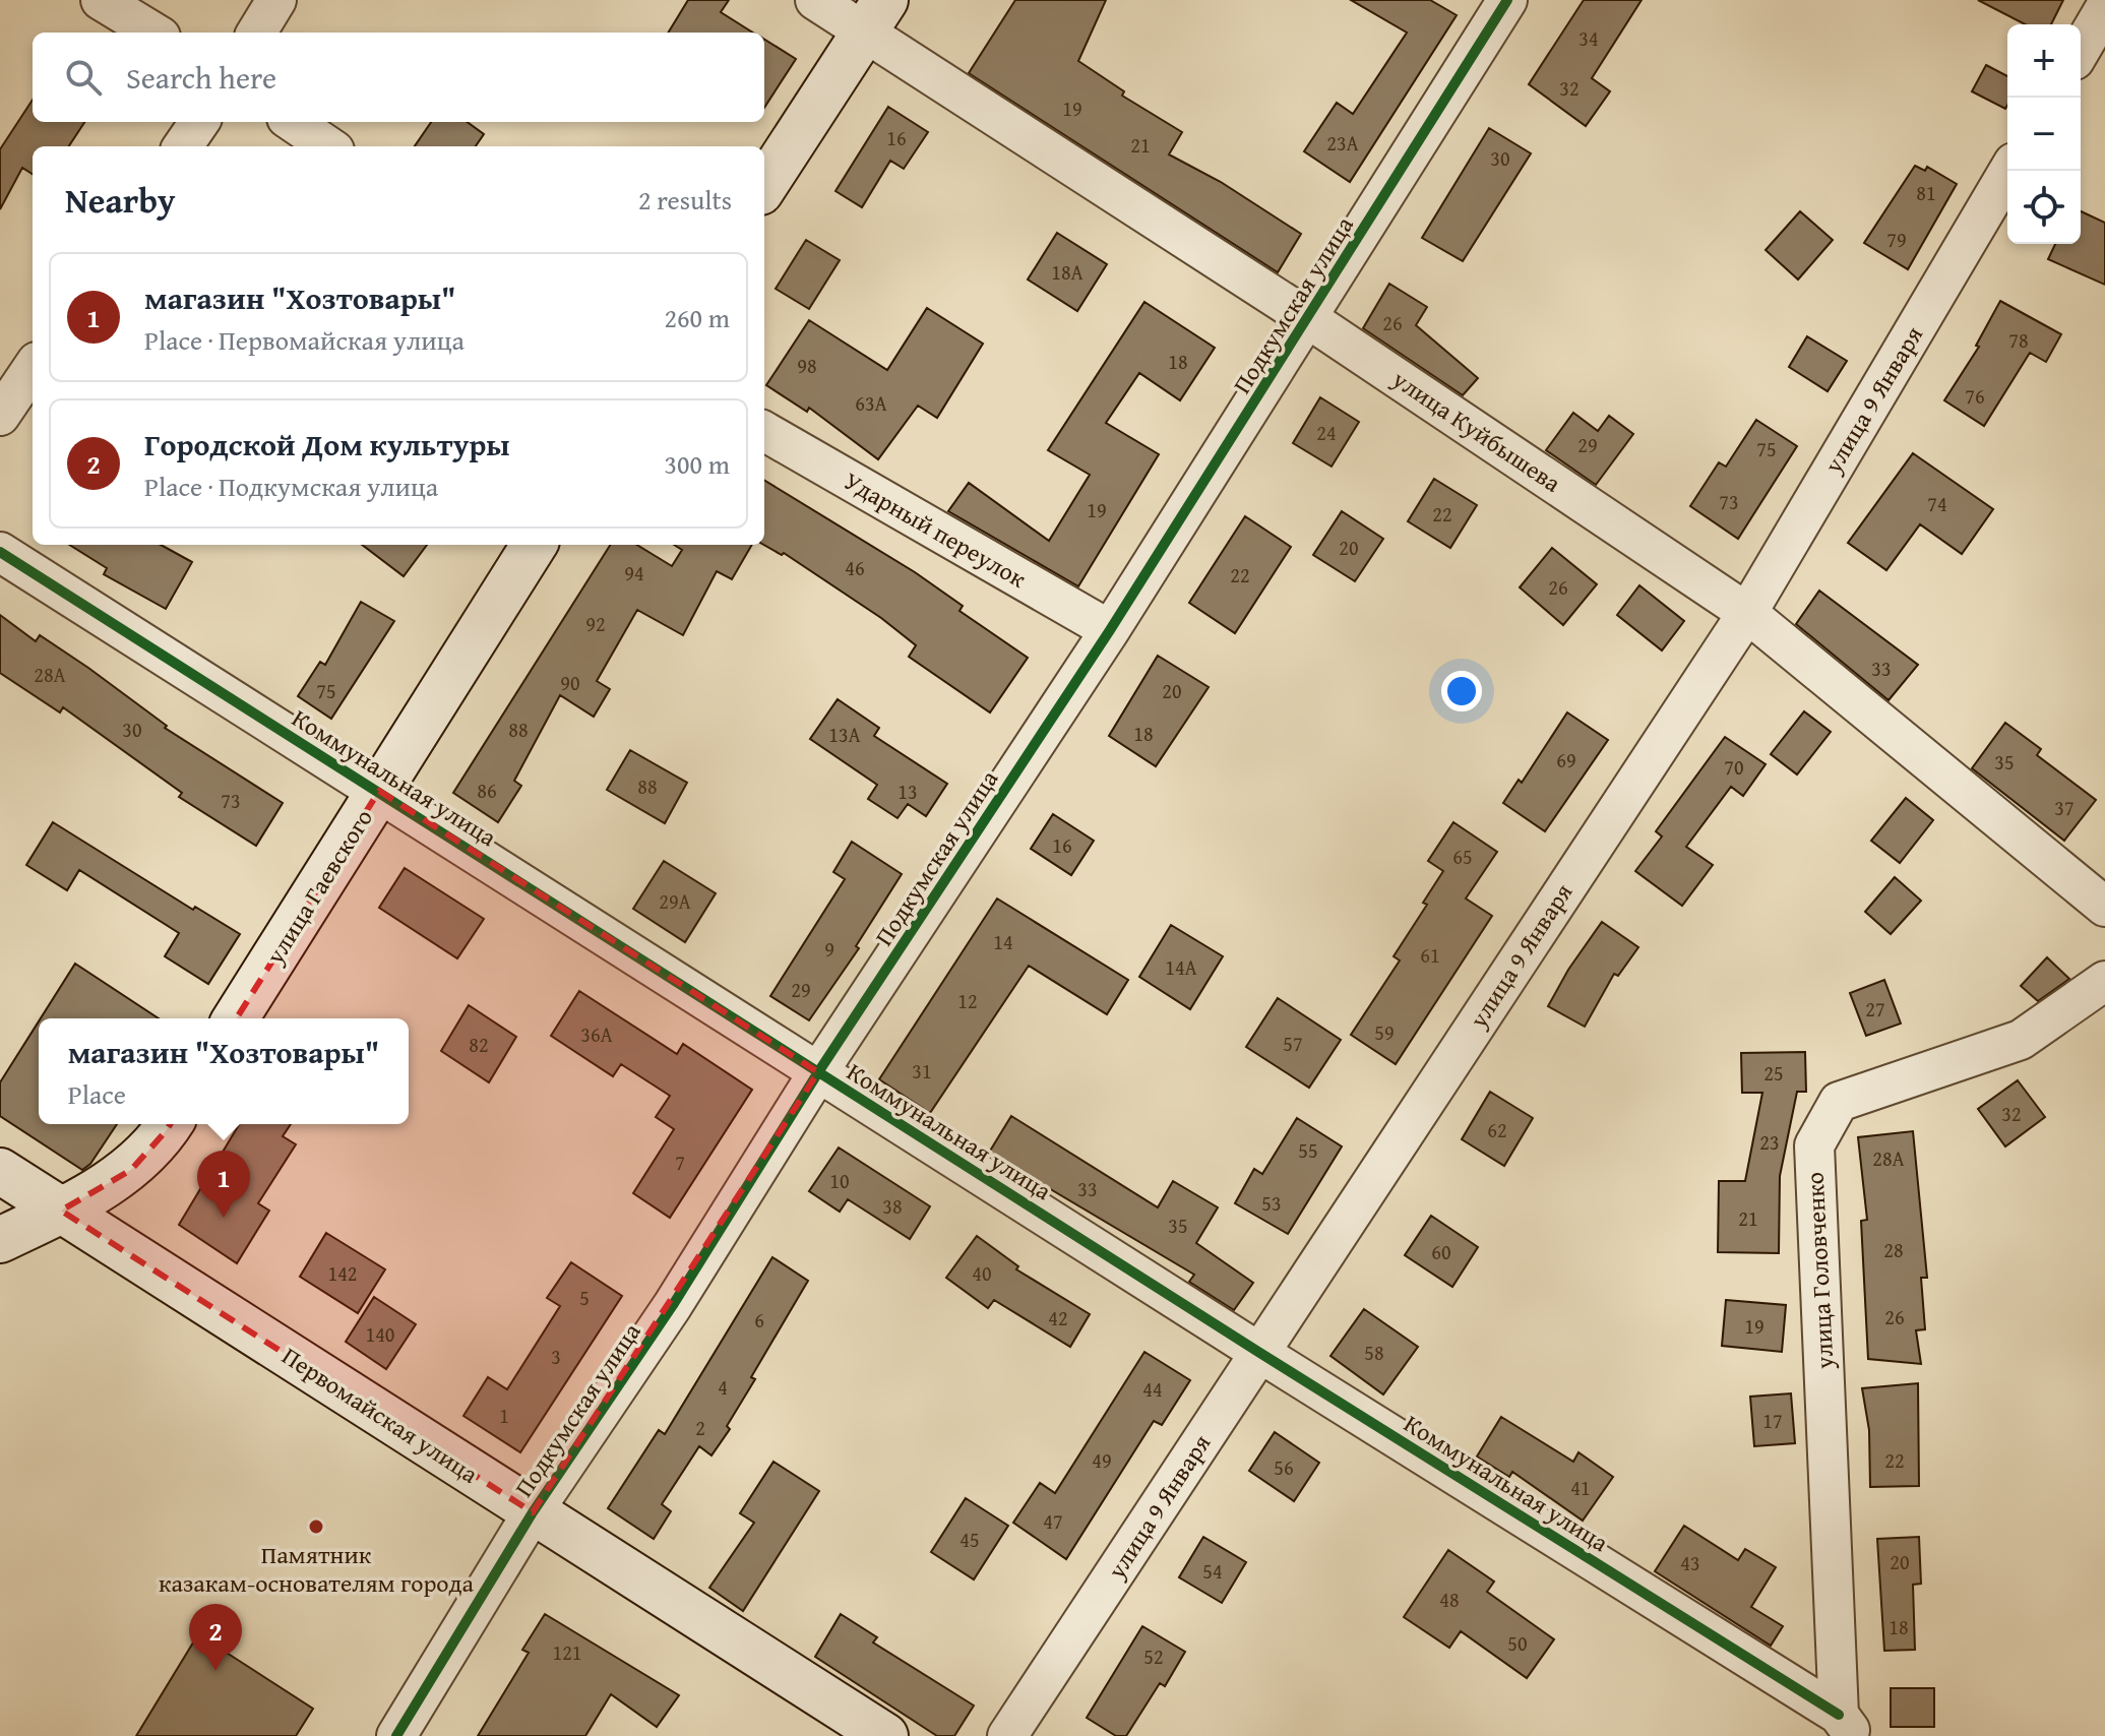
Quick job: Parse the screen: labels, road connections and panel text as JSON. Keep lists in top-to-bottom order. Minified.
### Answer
{"streets":{"main road":["улица Гаевского","Первомайская улица"],"street":["Подкумская улица","улица 9 Января","улица Куйбышева","Ударный переулок","Коммунальная улица","улица Головченко"]},"crossings":[["Подкумская улица","улица Куйбышева"],["Подкумская улица","Ударный переулок"],["Подкумская улица","Коммунальная улица"],["Подкумская улица","Первомайская улица"],["улица 9 Января","улица Куйбышева"],["улица 9 Января","Коммунальная улица"],["Коммунальная улица","улица Гаевского"],["Коммунальная улица","улица Головченко"]],"places":["Памятник казакам-основателям города"],"house_numbers":["34","32","19","16","23А","21","30","81","79","18А","26","78","18","98","76","63А","24","29","75","73","74","19","22","20","46","94","22","26","92","33","28А","90","75","20","30","88","18","13А","69","35","70","88","86","13","73","37","16","65","29А","14","9","61","14А","29","12","27","59","36А","57","82","31","25","32","62","23","55","28А","7","10","33","53","38","21","35","28","60","142","40","5","26","42","6","19","140","58","3","4","44","1","17","2","49","22","56","41","47","45","20","43","54","48","18","50","121","52"],"page":{"map_buttons":["+","−"],"search":"Search here","heading":["Nearby","2 results"],"list":[{"mark":"1","name":"магазин \"Хозтовары\"","note":"Place · Первомайская улица","value":"260 m"},{"mark":"2","name":"Городской Дом культуры","note":"Place · Подкумская улица","value":"300 m"}],"popup":["магазин \"Хозтовары\"","Place"],"pins":["1","2"]}}
